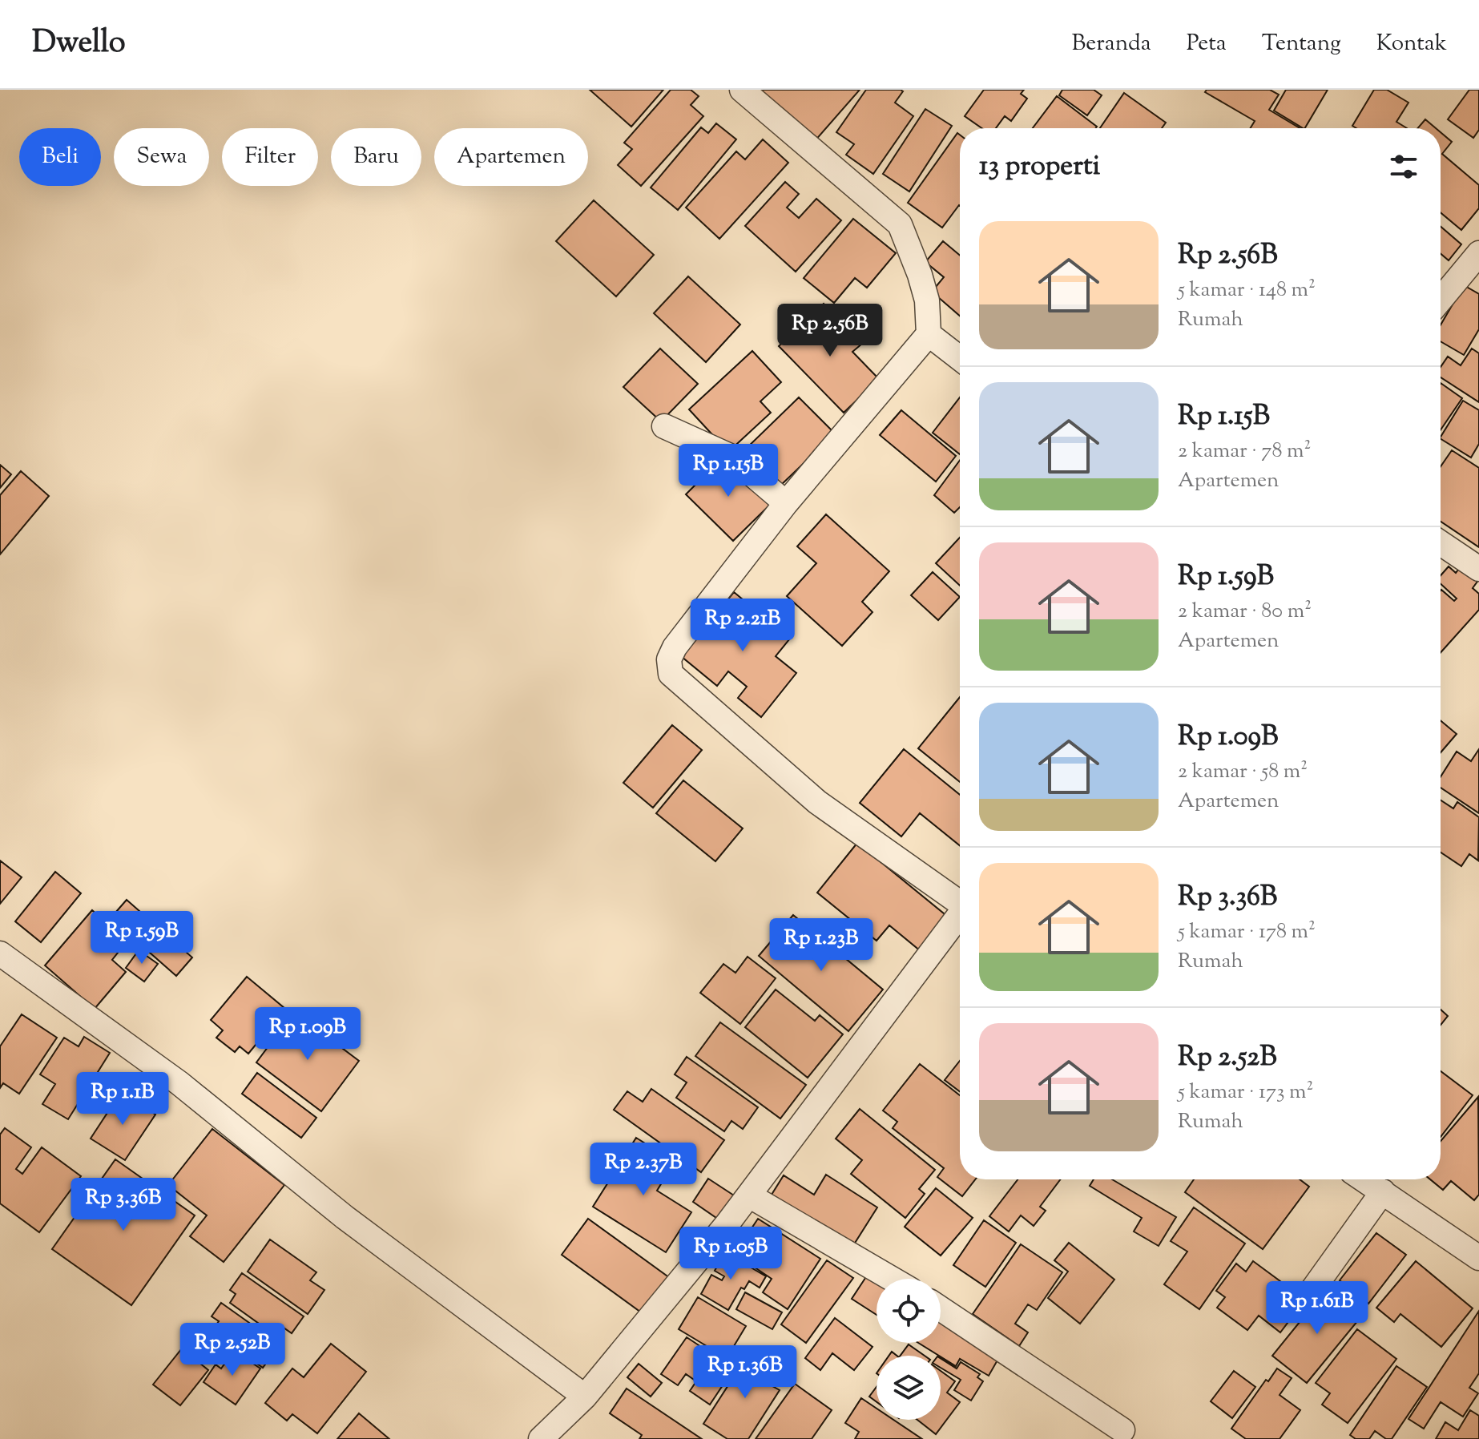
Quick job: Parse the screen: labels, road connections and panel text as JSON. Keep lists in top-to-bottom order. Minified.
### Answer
{"page":{"header":"Dwello","nav":["Beranda","Peta","Tentang","Kontak"],"chip":["Beli","Sewa","Filter","Baru","Apartemen"],"heading":"13 properti","list":[{"name":"Rp 2.56B","note":"5 kamar · 148 m² · Rumah"},{"name":"Rp 1.15B","note":"2 kamar · 78 m² · Apartemen"},{"name":"Rp 1.59B","note":"2 kamar · 80 m² · Apartemen"},{"name":"Rp 1.09B","note":"2 kamar · 58 m² · Apartemen"},{"name":"Rp 3.36B","note":"5 kamar · 178 m² · Rumah"},{"name":"Rp 2.52B","note":"5 kamar · 173 m² · Rumah"}],"price":["Rp 2.56B","Rp 1.15B","Rp 2.21B","Rp 1.59B","Rp 1.23B","Rp 1.09B","Rp 1.1B","Rp 2.37B","Rp 3.36B","Rp 1.05B","Rp 1.61B","Rp 2.52B","Rp 1.36B"]}}
